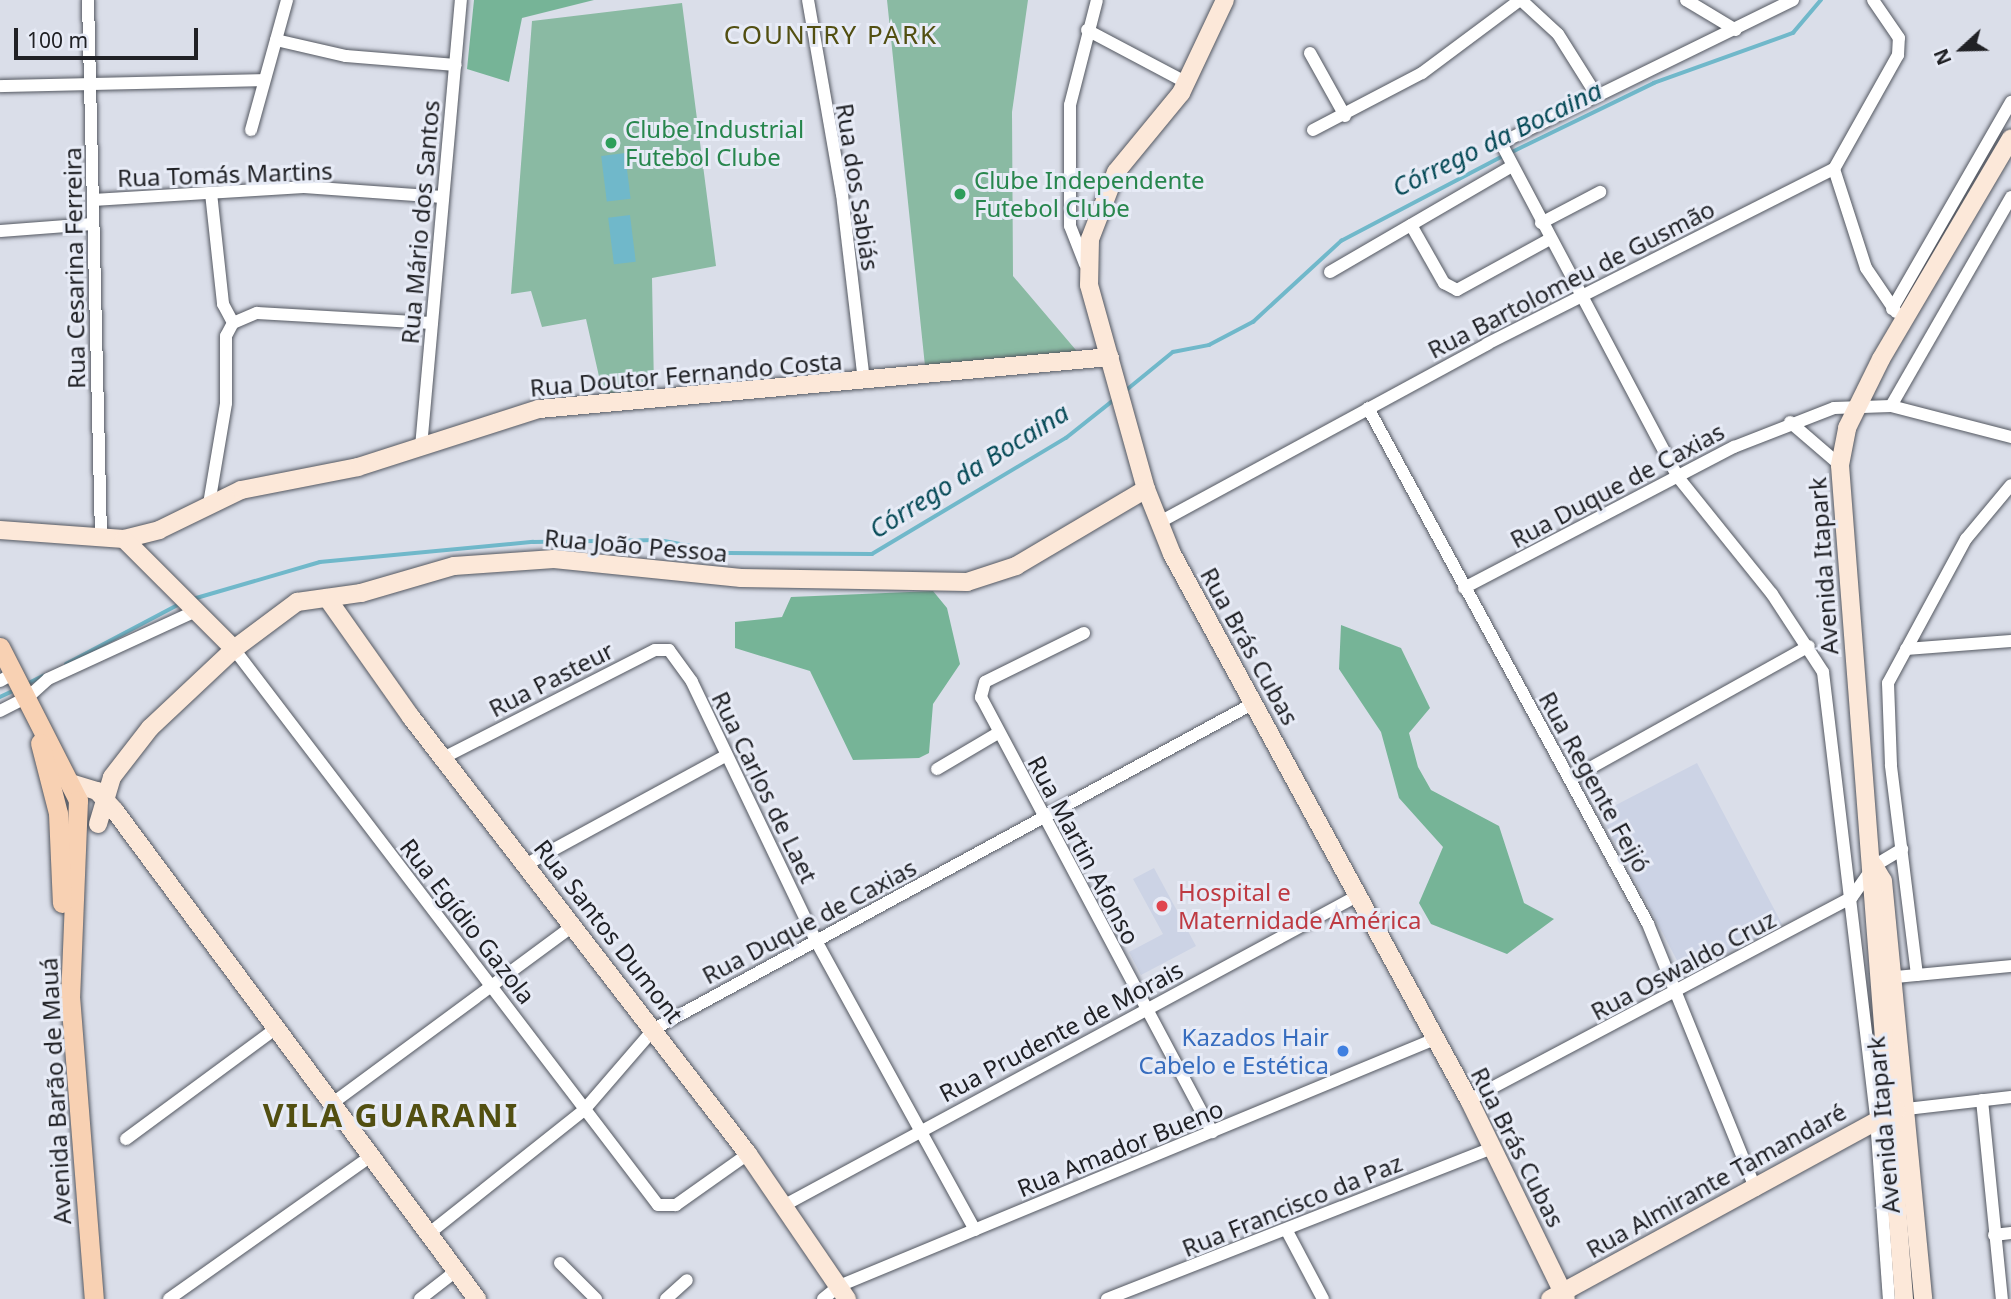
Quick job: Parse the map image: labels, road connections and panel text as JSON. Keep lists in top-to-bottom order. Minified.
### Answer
{"streets":{"main road":["Avenida Barão de Mauá"],"street":["Rua Tomás Martins","Rua dos Sabiás","Rua Mário dos Santos","Rua Cesarina Ferreira","Rua Bartolomeu de Gusmão","Rua Doutor Fernando Costa","Rua Duque de Caxias","Rua João Pessoa","Avenida Itapark","Rua Brás Cubas","Rua Pasteur","Rua Regente Feijó","Rua Carlos de Laet","Rua Martin Afonso","Rua Egídio Gazola","Rua Santos Dumont","Rua Oswaldo Cruz","Rua Prudente de Morais","Rua Amador Bueno","Rua Almirante Tamandaré","Rua Francisco da Paz"]},"crossings":[["Rua Tomás Martins","Rua Mário dos Santos"],["Rua Tomás Martins","Rua Cesarina Ferreira"],["Rua dos Sabiás","Rua Doutor Fernando Costa"],["Rua Mário dos Santos","Rua Doutor Fernando Costa"],["Rua Cesarina Ferreira","Rua Doutor Fernando Costa"],["Rua Bartolomeu de Gusmão","Rua Brás Cubas"],["Rua Bartolomeu de Gusmão","Rua Regente Feijó"],["Rua Doutor Fernando Costa","Rua Brás Cubas"],["Rua Duque de Caxias","Avenida Itapark"],["Rua Duque de Caxias","Rua Brás Cubas"],["Rua Duque de Caxias","Rua Regente Feijó"],["Rua Duque de Caxias","Rua Carlos de Laet"],["Rua Duque de Caxias","Rua Martin Afonso"],["Rua Duque de Caxias","Rua Egídio Gazola"],["Rua Duque de Caxias","Rua Santos Dumont"],["Rua João Pessoa","Rua Brás Cubas"],["Rua João Pessoa","Rua Egídio Gazola"],["Rua João Pessoa","Rua Santos Dumont"],["Avenida Itapark","Rua Oswaldo Cruz"],["Avenida Itapark","Rua Almirante Tamandaré"],["Rua Brás Cubas","Rua Oswaldo Cruz"],["Rua Brás Cubas","Rua Prudente de Morais"],["Rua Brás Cubas","Rua Amador Bueno"],["Rua Brás Cubas","Rua Almirante Tamandaré"],["Rua Brás Cubas","Rua Francisco da Paz"],["Rua Pasteur","Rua Carlos de Laet"],["Rua Pasteur","Rua Santos Dumont"],["Rua Regente Feijó","Rua Oswaldo Cruz"],["Rua Regente Feijó","Rua Almirante Tamandaré"],["Rua Carlos de Laet","Rua Prudente de Morais"],["Rua Carlos de Laet","Rua Amador Bueno"],["Rua Martin Afonso","Rua Prudente de Morais"],["Rua Martin Afonso","Rua Amador Bueno"],["Rua Egídio Gazola","Rua Santos Dumont"],["Rua Santos Dumont","Rua Prudente de Morais"],["Rua Santos Dumont","Rua Amador Bueno"]],"districts":["COUNTRY PARK","VILA GUARANI"],"water":["Córrego da Bocaina"],"places":["Clube Industrial Futebol Clube","Clube Independente Futebol Clube","Hospital e Maternidade América","Kazados Hair Cabelo e Estética"],"scale_bar":"100 m","north":"left"}
